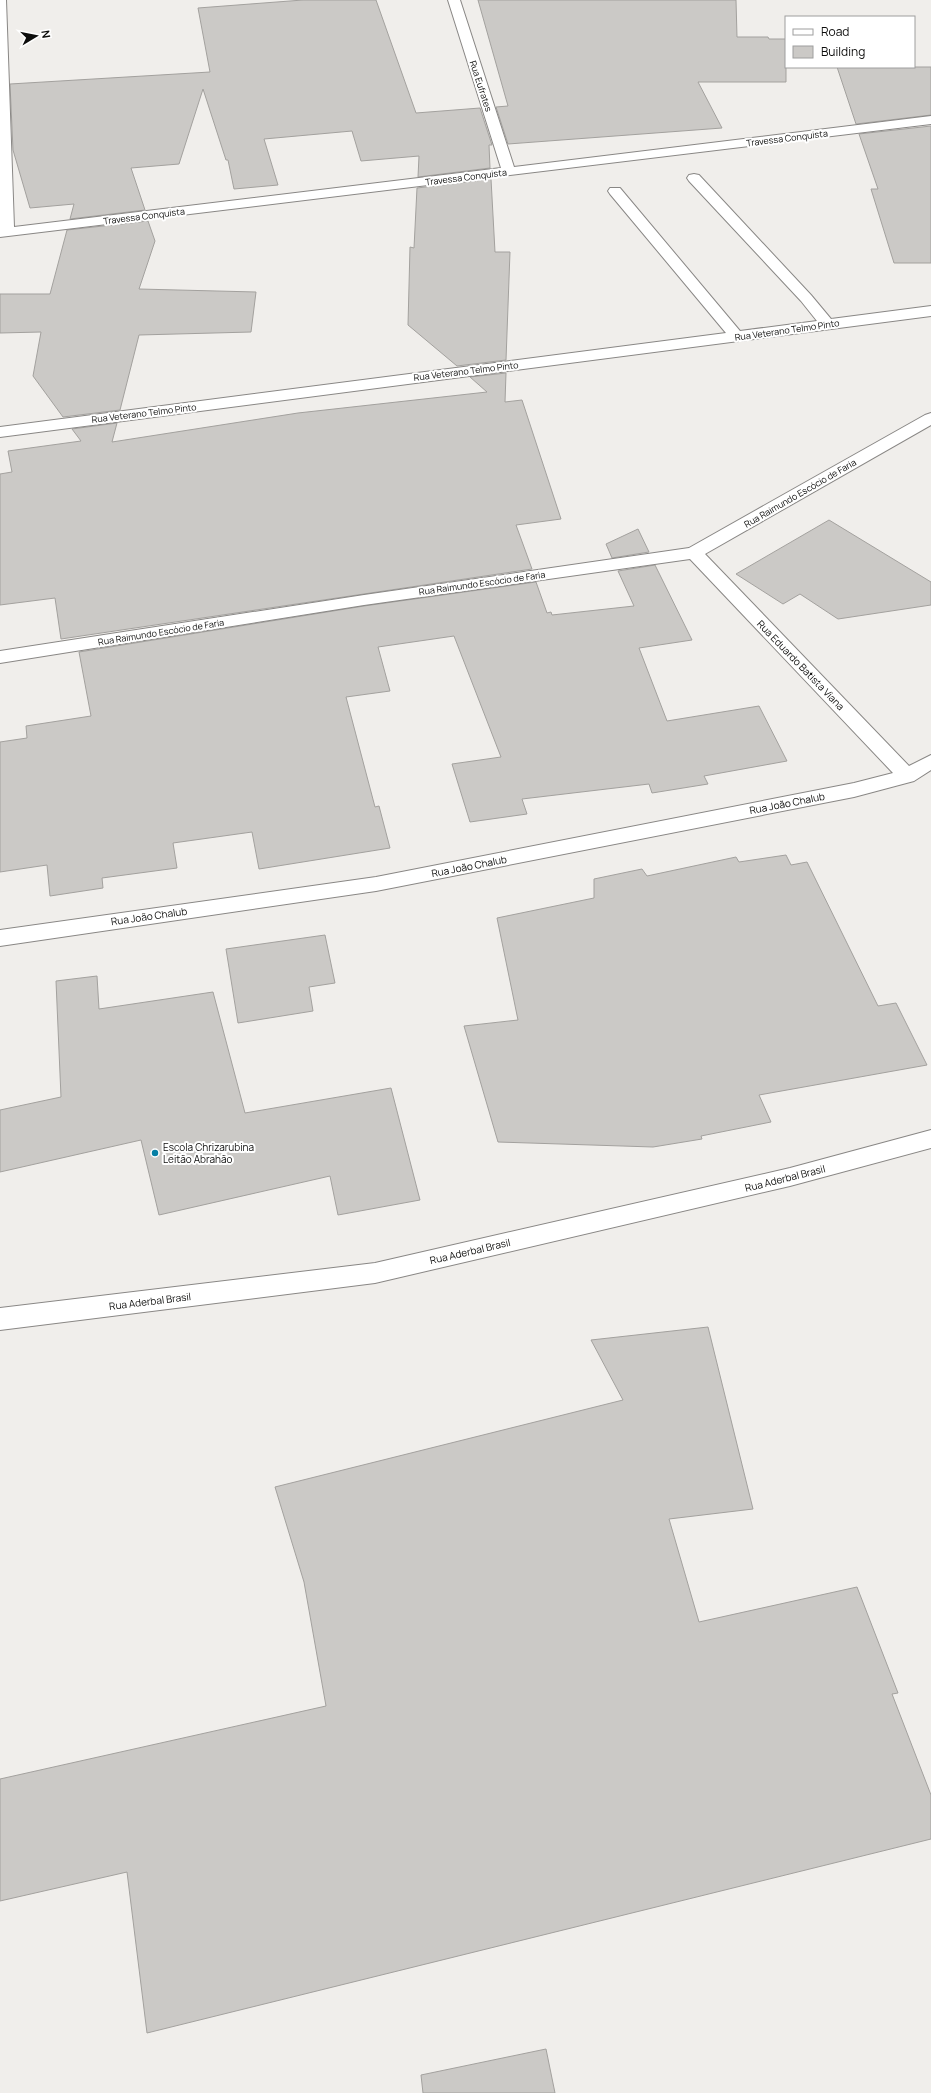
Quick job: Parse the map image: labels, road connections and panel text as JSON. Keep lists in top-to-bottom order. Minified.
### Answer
{"streets":{"street":["Rua Eufrates","Travessa Conquista","Rua Veterano Telmo Pinto","Rua Raimundo Escócio de Faria","Rua Eduardo Batista Viana","Rua João Chalub","Rua Aderbal Brasil"]},"crossings":[["Rua Eufrates","Travessa Conquista"],["Rua Raimundo Escócio de Faria","Rua Eduardo Batista Viana"],["Rua Eduardo Batista Viana","Rua João Chalub"]],"places":["Escola Chrizarubina Leitão Abrahão"],"legend":["Road","Building"],"north":"right"}
